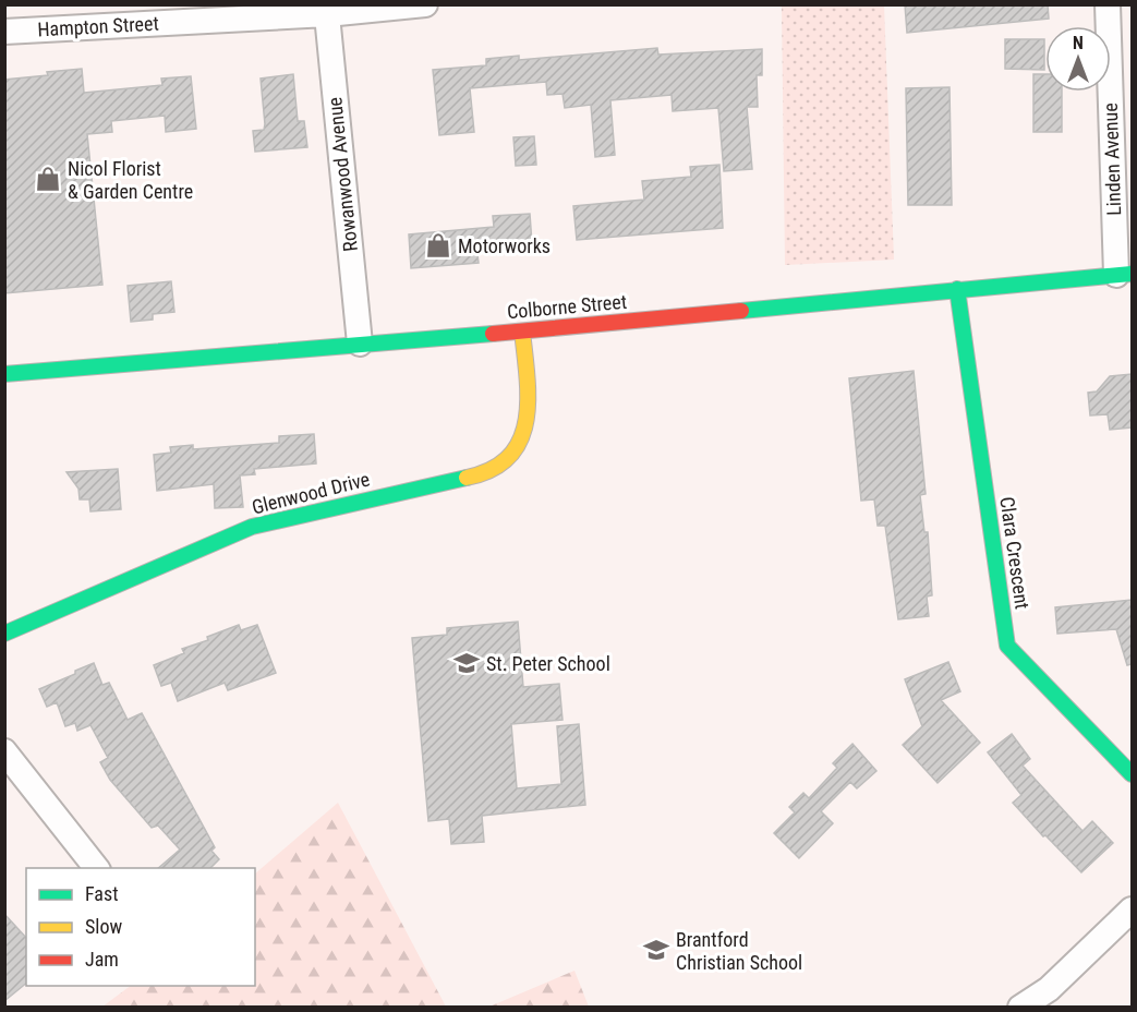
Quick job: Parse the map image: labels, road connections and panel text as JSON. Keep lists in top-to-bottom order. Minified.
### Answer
{"streets":{"street":["Hampton Street","Linden Avenue","Rowanwood Avenue","Colborne Street","Glenwood Drive","Clara Crescent"]},"crossings":[["Hampton Street","Rowanwood Avenue"],["Linden Avenue","Colborne Street"],["Rowanwood Avenue","Colborne Street"],["Colborne Street","Glenwood Drive"],["Colborne Street","Clara Crescent"]],"places":{"shop":["Nicol Florist & Garden Centre","Motorworks"],"school or university":["St. Peter School","Brantford Christian School"]},"legend":["Fast","Slow","Jam"],"north":"top"}
